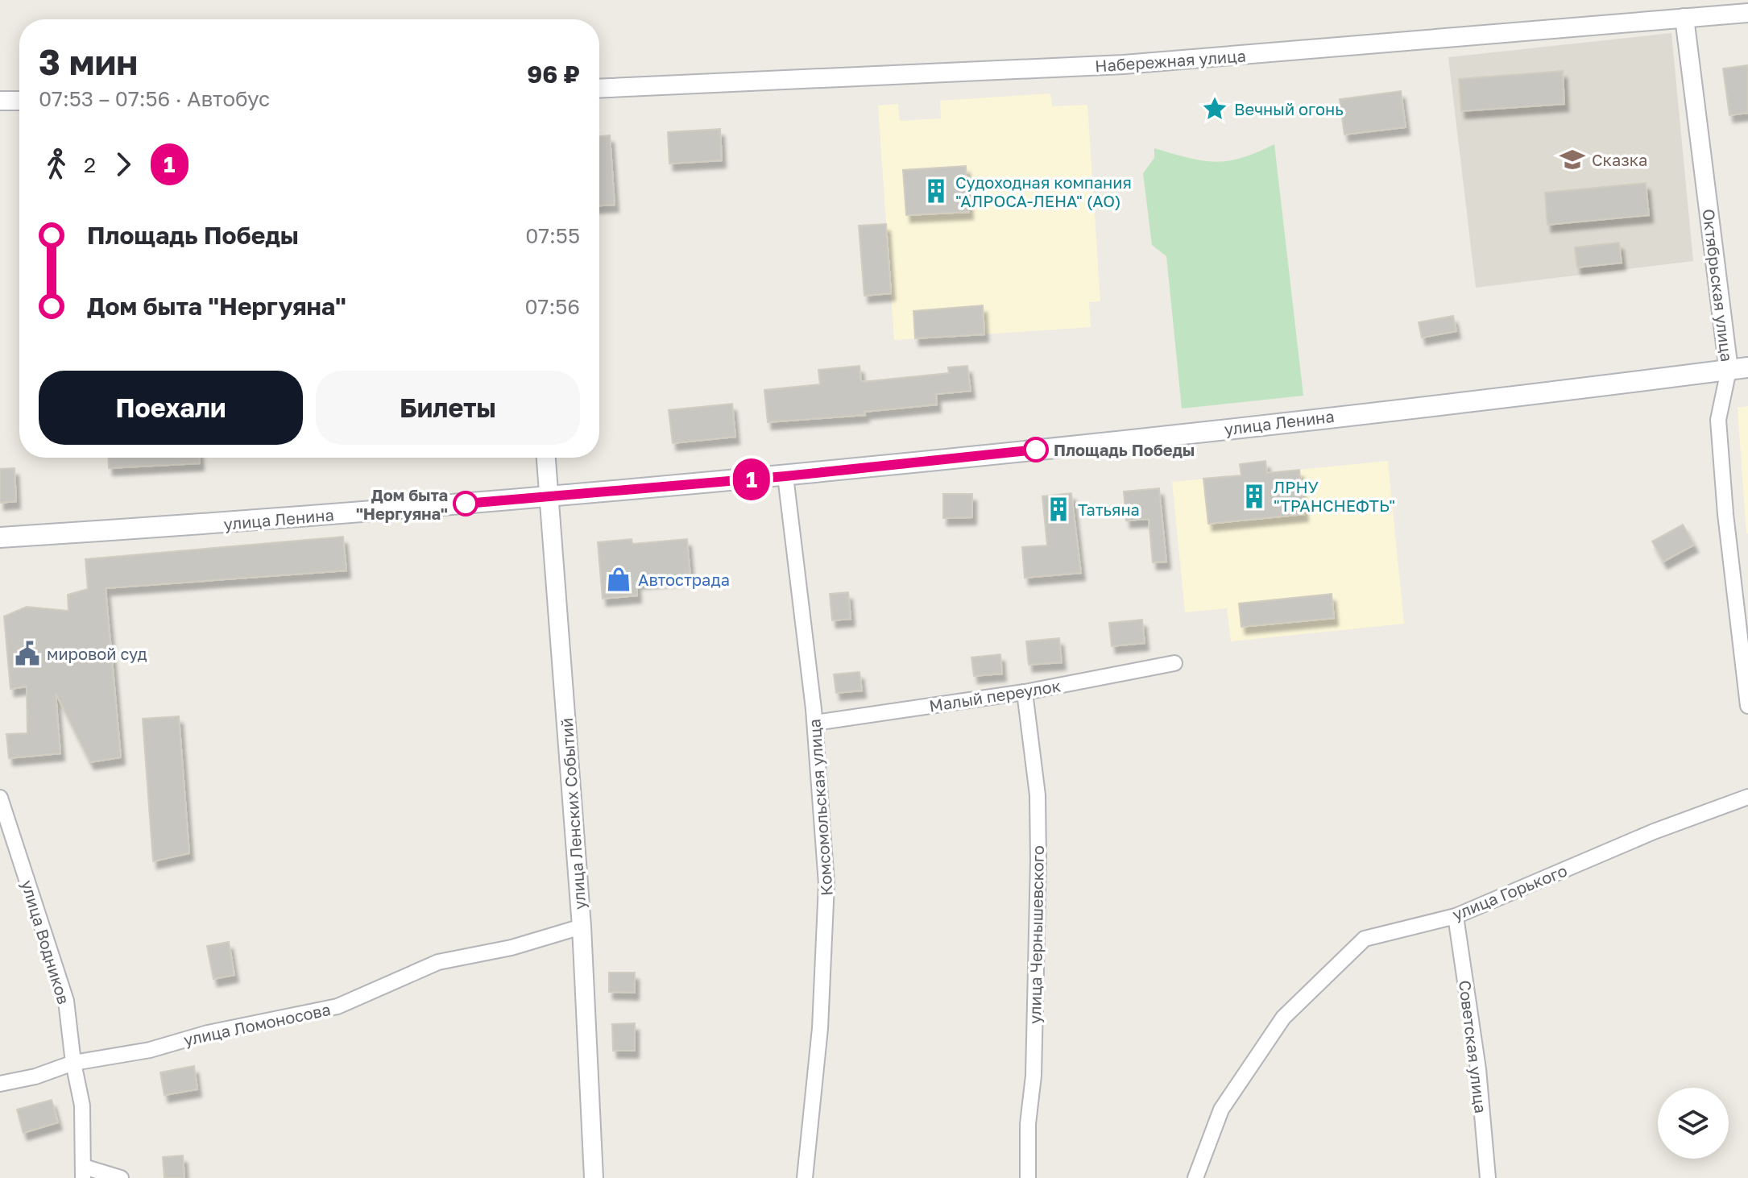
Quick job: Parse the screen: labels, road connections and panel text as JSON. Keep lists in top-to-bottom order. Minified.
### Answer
{"streets":{"main road":["улица Ленина"],"street":["Набережная улица","Октябрьская улица","Малый переулок","Комсомольская улица","улица Ленских Событий","улица Горького","улица Чернышевского","улица Водников","улица Ломоносова","Советская улица"]},"crossings":[["Набережная улица","Октябрьская улица"],["Октябрьская улица","улица Ленина"],["улица Ленина","Комсомольская улица"],["улица Ленина","улица Ленских Событий"],["Малый переулок","Комсомольская улица"],["Малый переулок","улица Чернышевского"],["улица Ленских Событий","улица Ломоносова"],["улица Горького","Советская улица"],["улица Водников","улица Ломоносова"]],"places":{"place":["Вечный огонь"],"school or university":["Сказка"],"building":["Судоходная компания \"АЛРОСА-ЛЕНА\" (АО)","ЛРНУ \"ТРАНСНЕФТЬ\"","Татьяна"],"other":["Площадь Победы","Дом быта \"Нергуяна\""],"shop":["Автострада"],"public building":["мировой суд"]},"lines":["bus line 1"],"page":{"on_map":"1","heading":["3 мин","07:53 – 07:56 · Автобус","96 ₽"],"legs":["2","1"],"list":[{"name":"Площадь Победы","value":"07:55"},{"name":"Дом быта \"Нергуяна\"","value":"07:56"}],"buttons":["Поехали","Билеты"]}}
